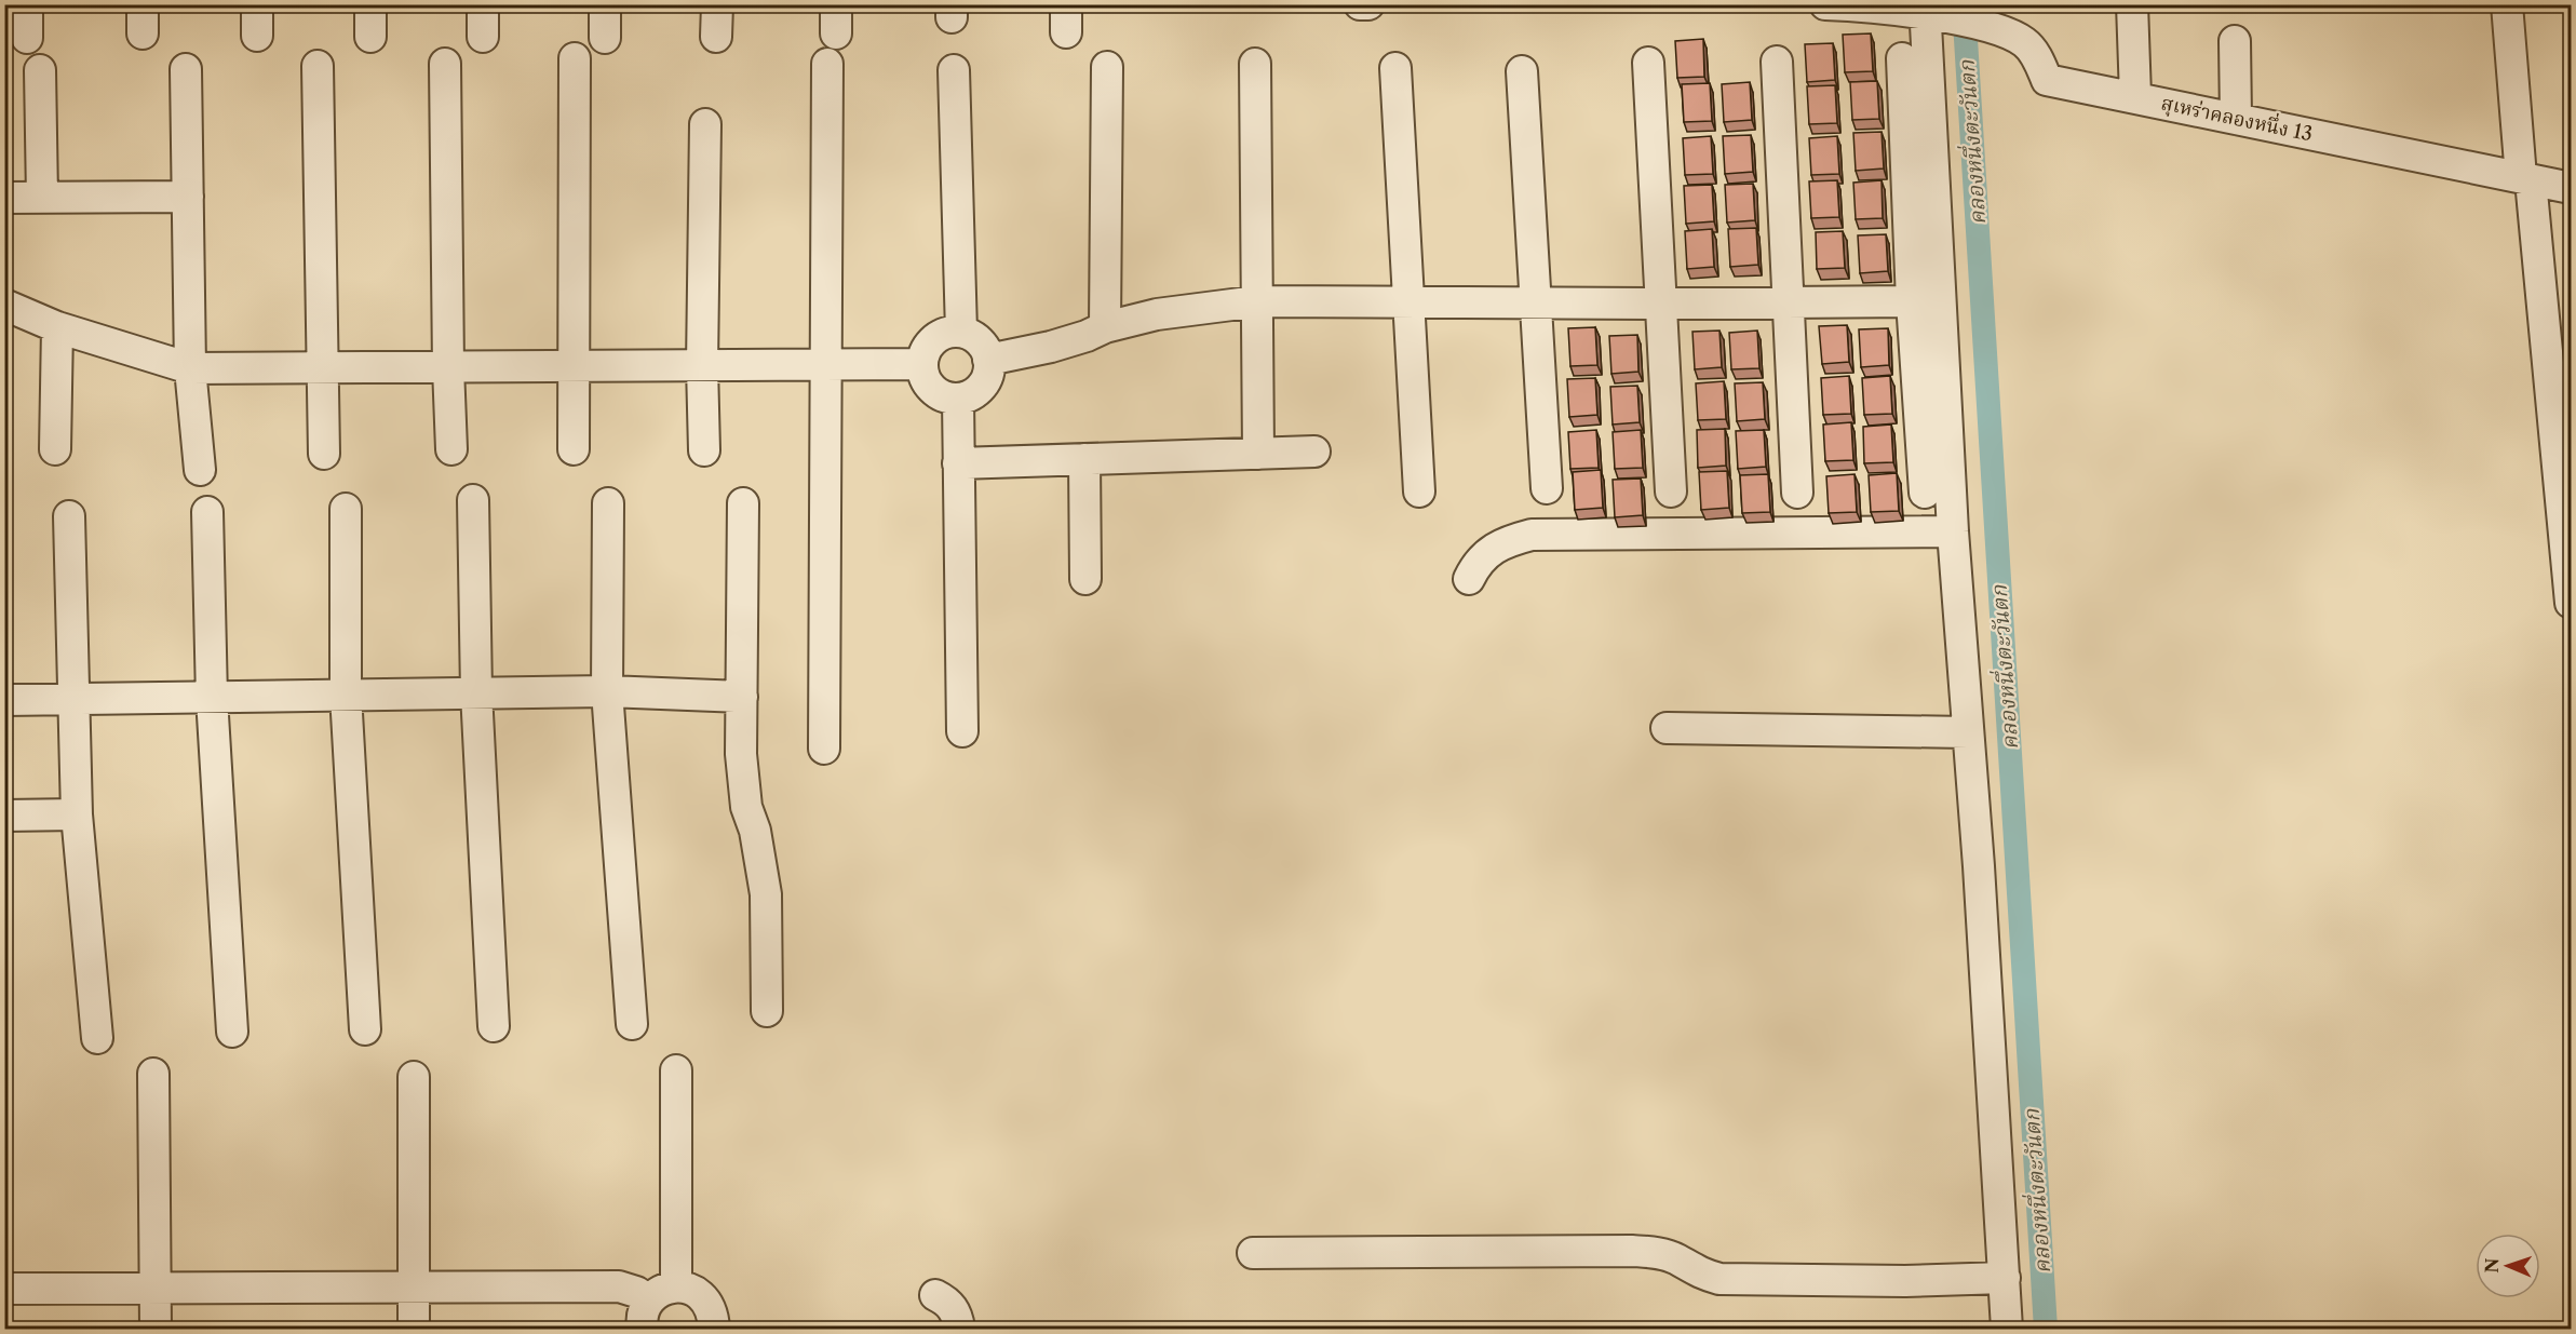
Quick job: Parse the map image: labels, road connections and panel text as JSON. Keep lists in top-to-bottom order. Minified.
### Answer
{"streets":{"street":["สุเหร่าคลองหนึ่ง 13"]},"water":["คลองหนึ่งตะวันตก"],"north":"left"}
